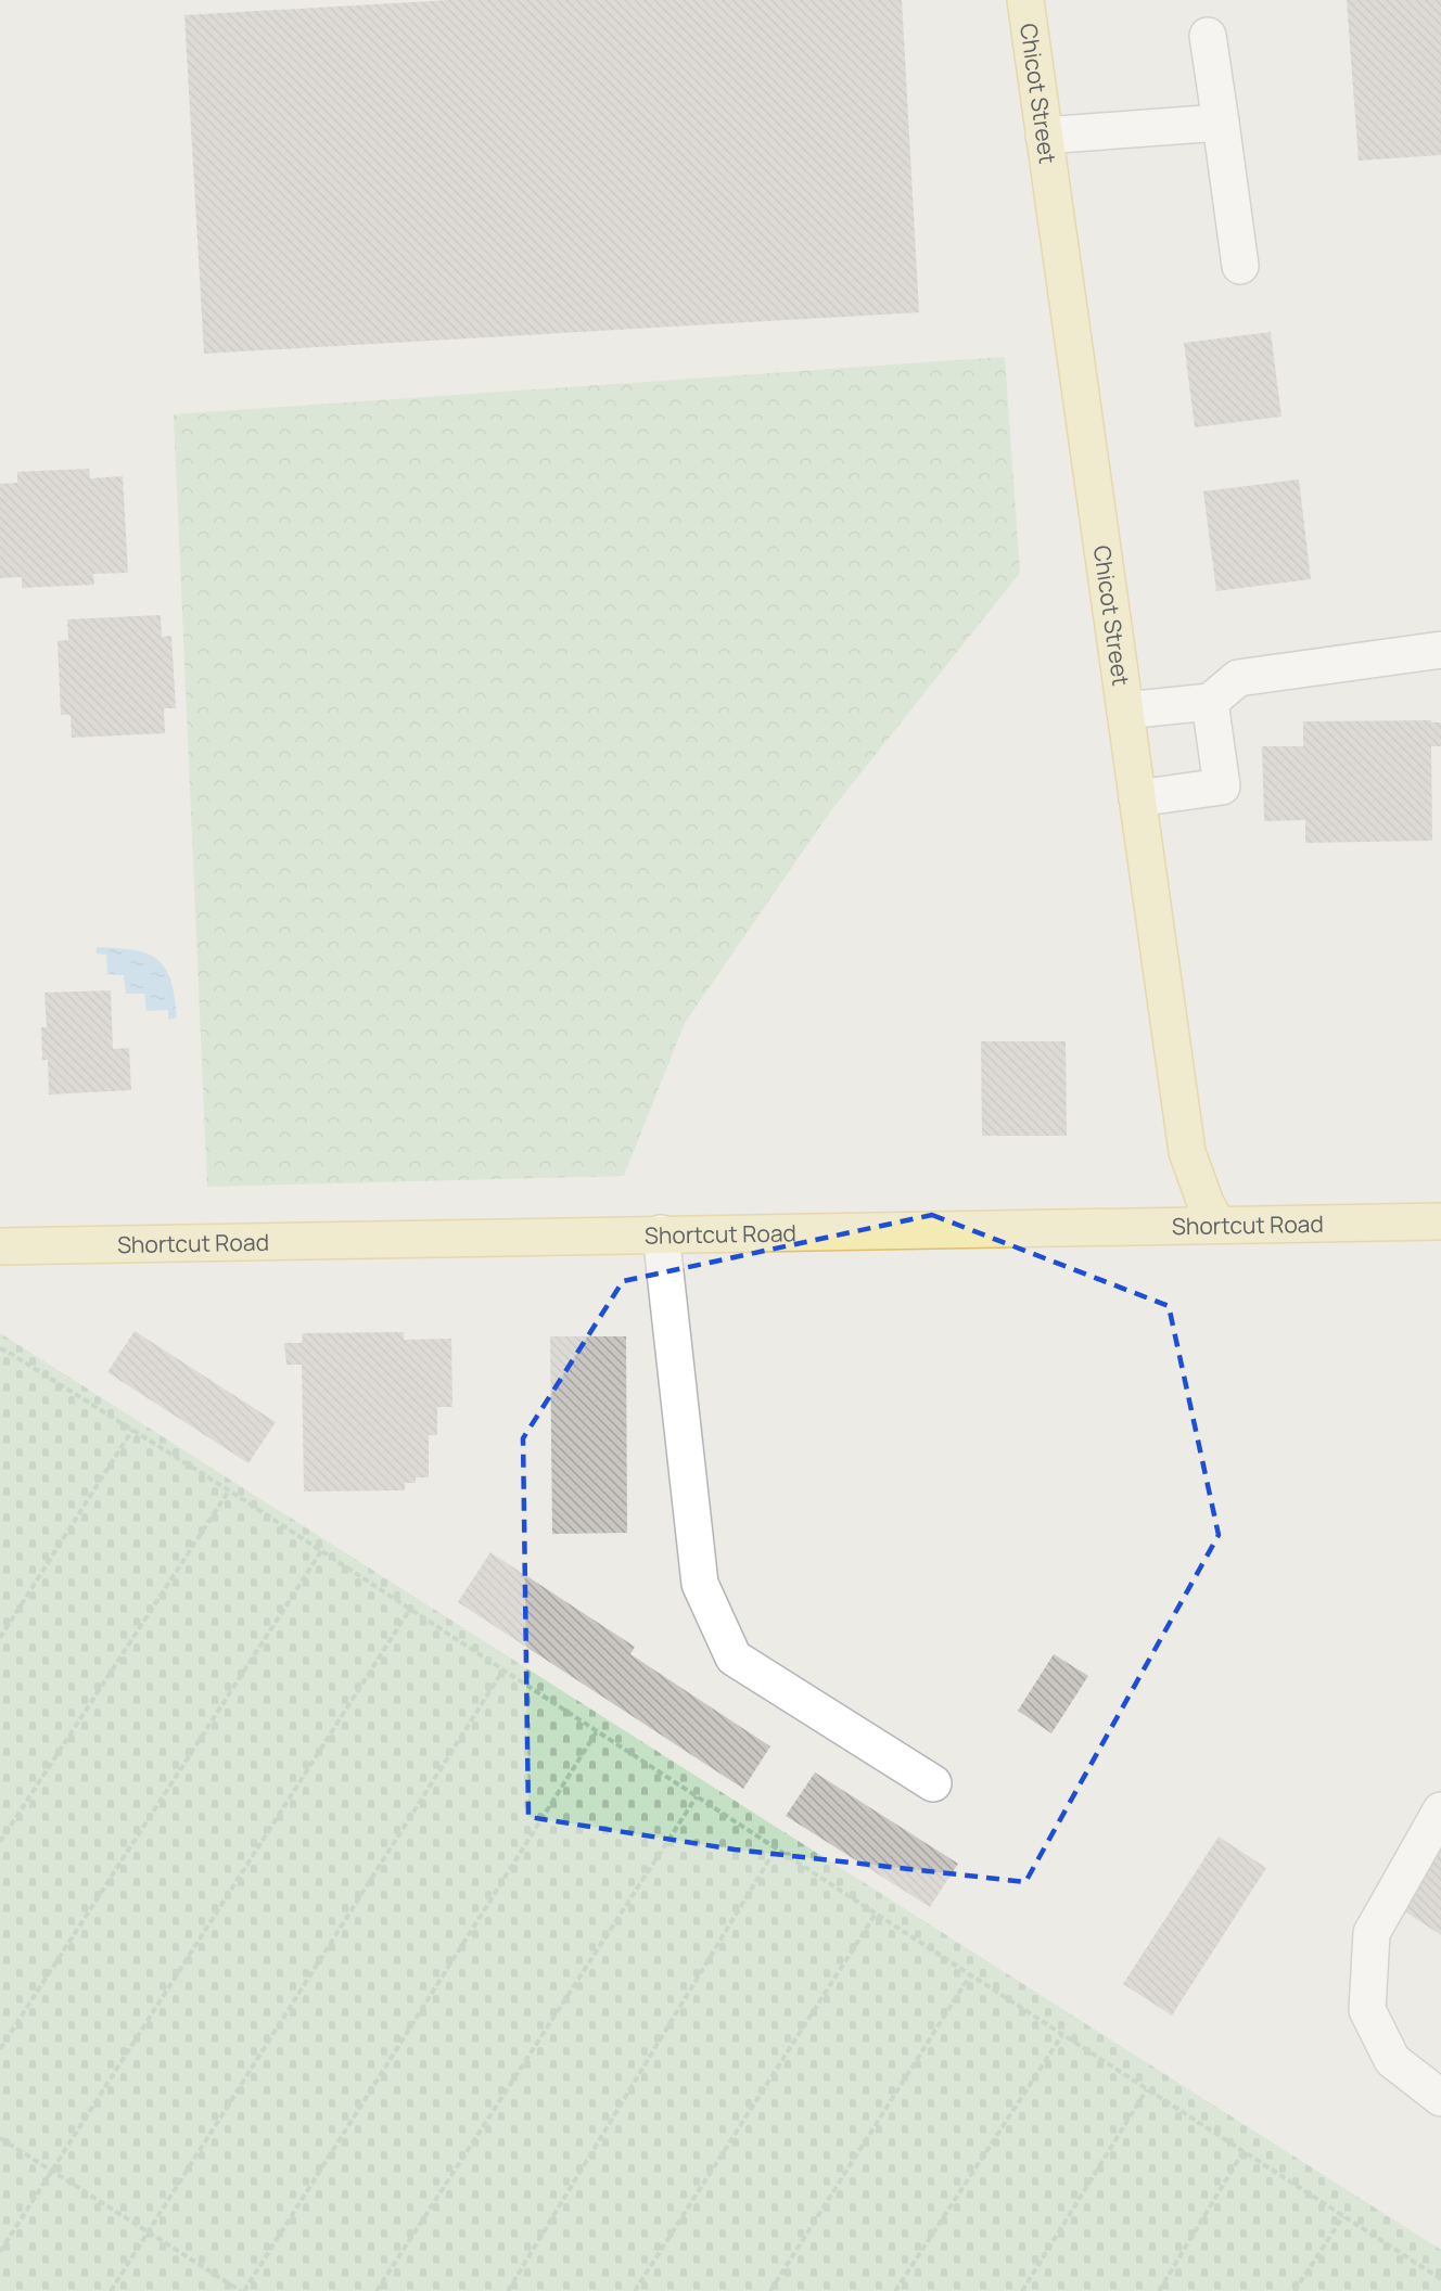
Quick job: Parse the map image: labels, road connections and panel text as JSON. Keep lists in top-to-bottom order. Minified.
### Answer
{"streets":{"main road":["Chicot Street","Shortcut Road"]},"crossings":[["Chicot Street","Shortcut Road"]]}
